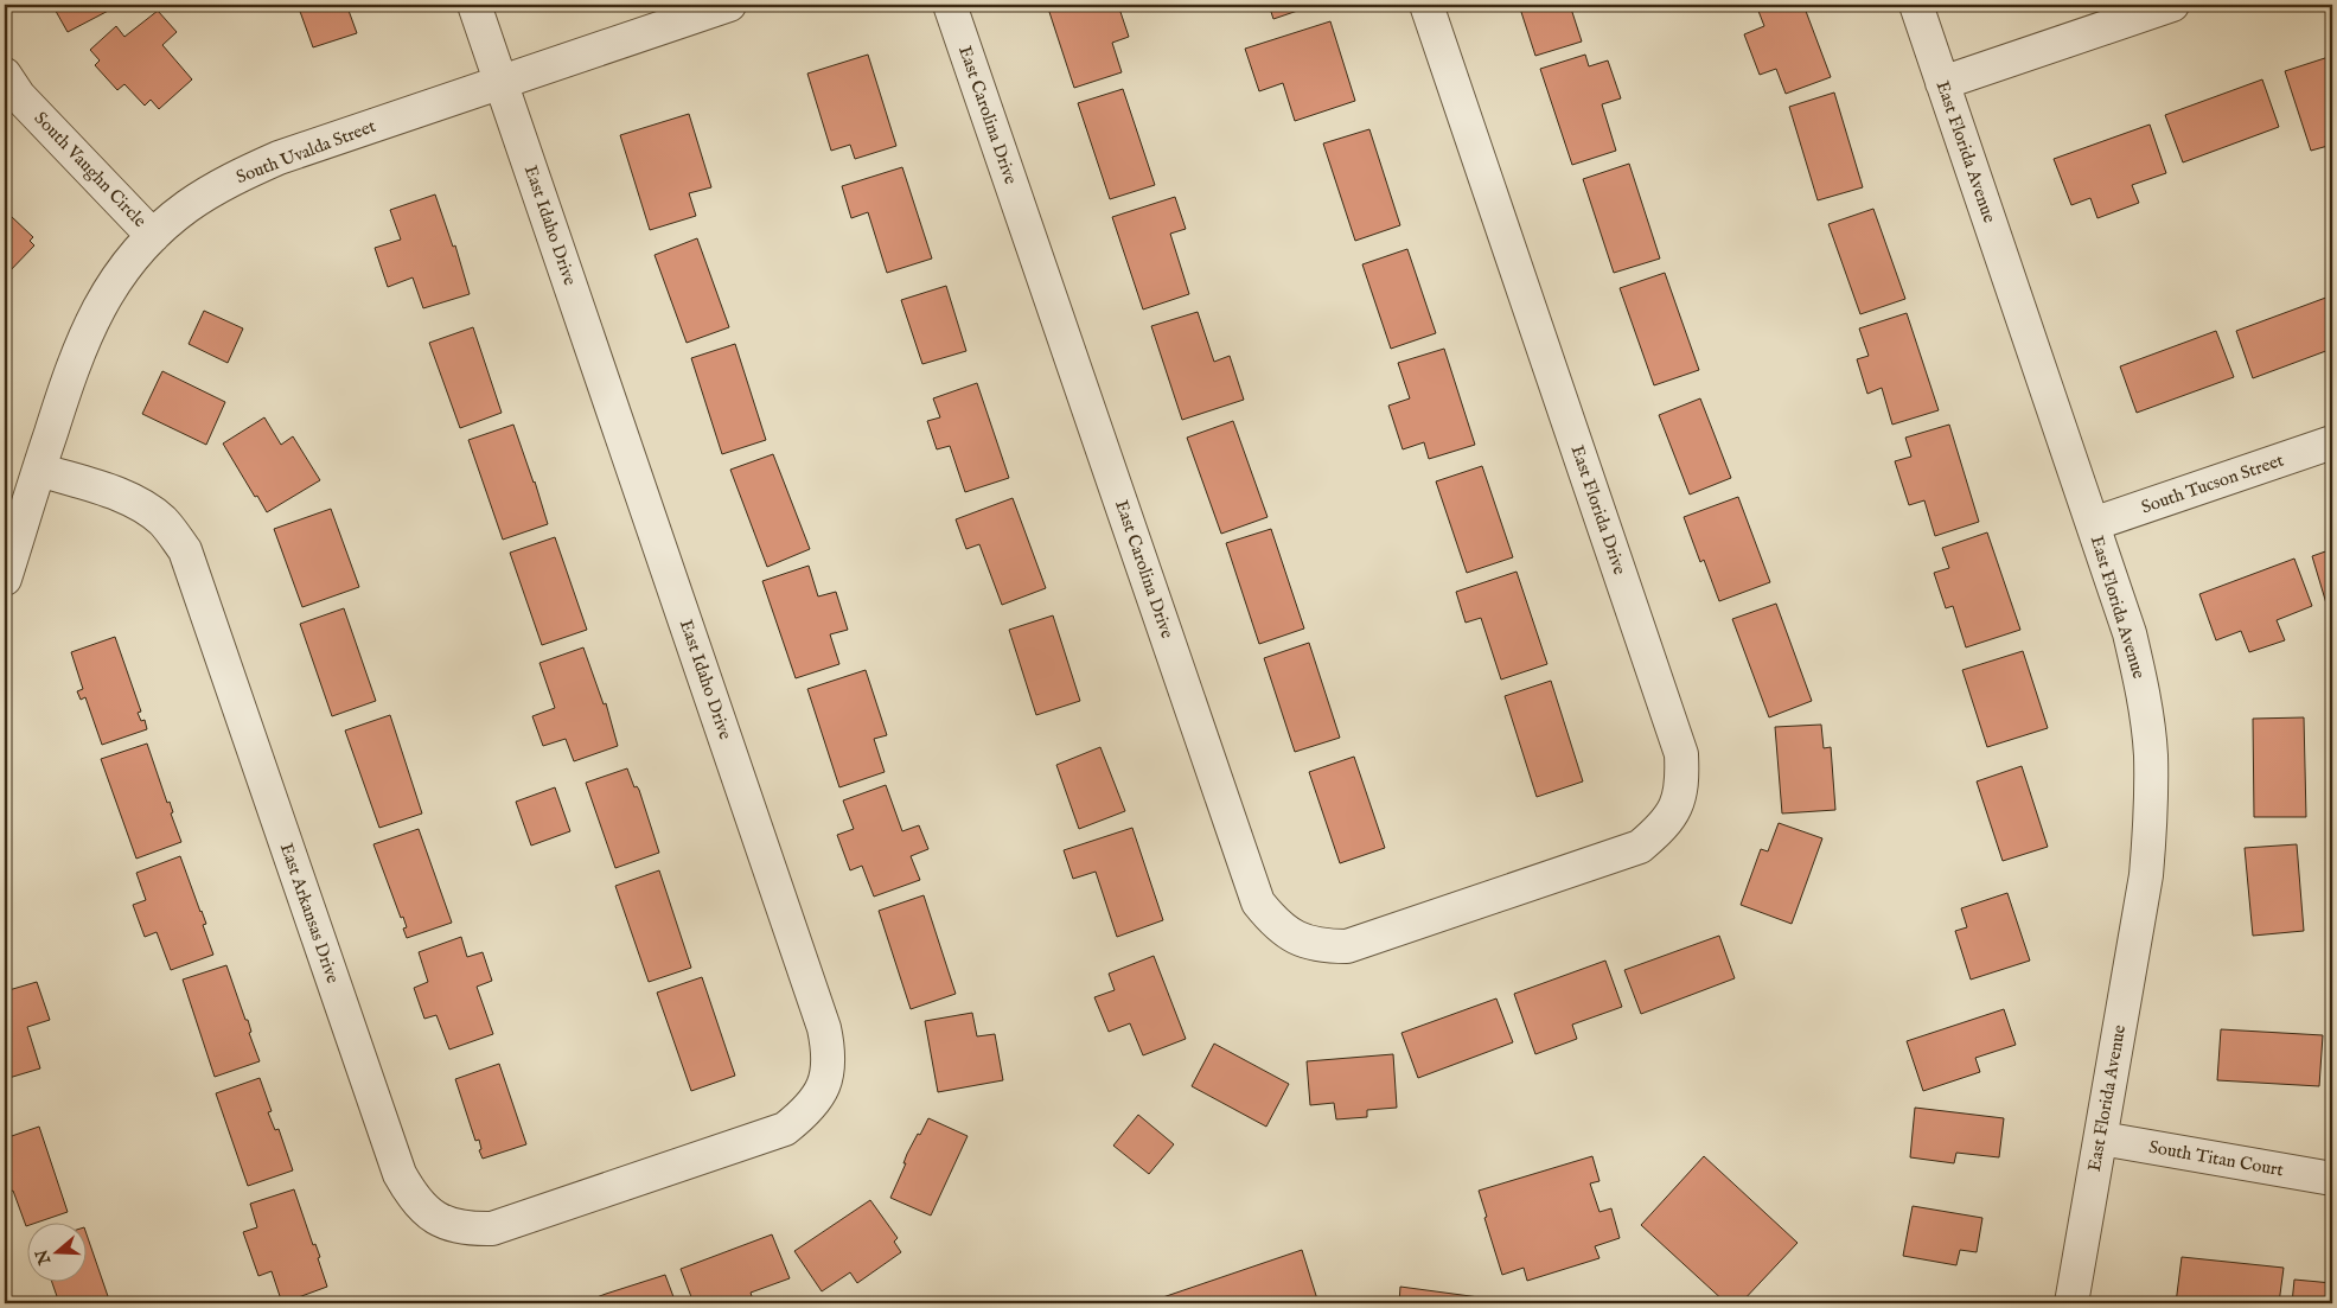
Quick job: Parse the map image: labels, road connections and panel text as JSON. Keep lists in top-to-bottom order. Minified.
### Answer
{"streets":{"street":["East Carolina Drive","South Uvalda Street","East Florida Avenue","South Vaughn Circle","East Idaho Drive","South Tucson Street","East Florida Drive","East Arkansas Drive","South Titan Court"]},"crossings":[["East Carolina Drive","East Florida Drive"],["South Uvalda Street","South Vaughn Circle"],["South Uvalda Street","East Idaho Drive"],["South Uvalda Street","East Arkansas Drive"],["East Florida Avenue","South Tucson Street"],["East Florida Avenue","South Titan Court"],["East Idaho Drive","East Arkansas Drive"]],"north":"left"}
